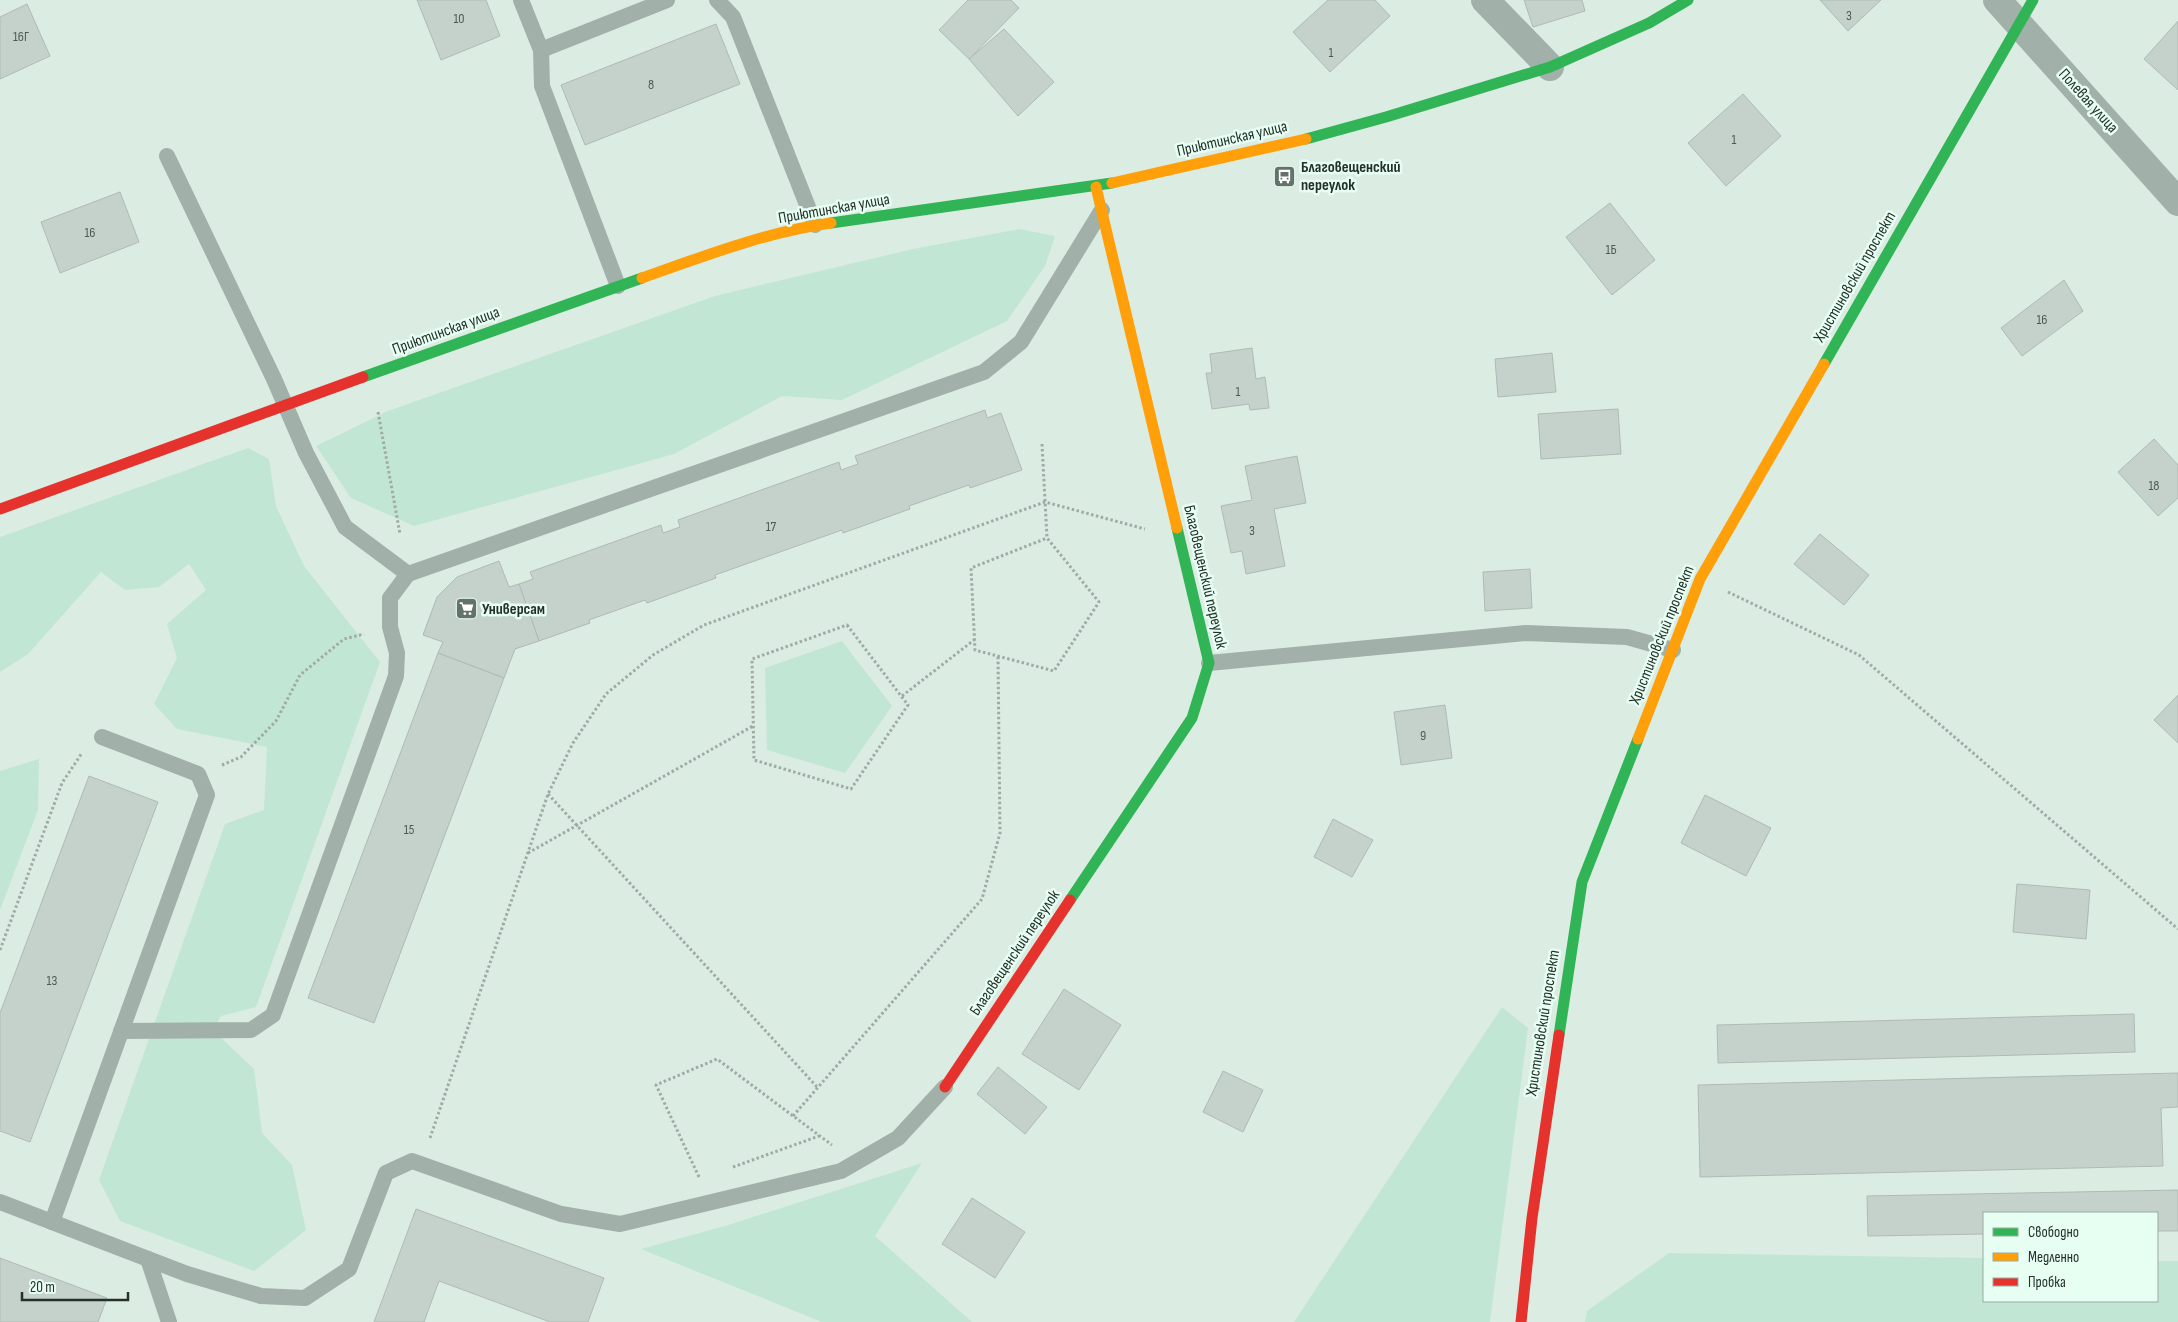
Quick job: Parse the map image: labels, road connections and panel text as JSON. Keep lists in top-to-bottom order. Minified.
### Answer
{"streets":{"street":["Полевая улица","Приютинская улица","Христиновский проспект","Благовещенский переулок"]},"crossings":[["Полевая улица","Христиновский проспект"],["Приютинская улица","Благовещенский переулок"]],"places":{"bus stop":["Благовещенский переулок"],"supermarket":["Универсам"]},"house_numbers":["3","10","16Г","1","8","1","16","1Б","16","1","18","17","3","9","15","13"],"legend":["Свободно","Медленно","Пробка"],"scale_bar":"20 m"}
